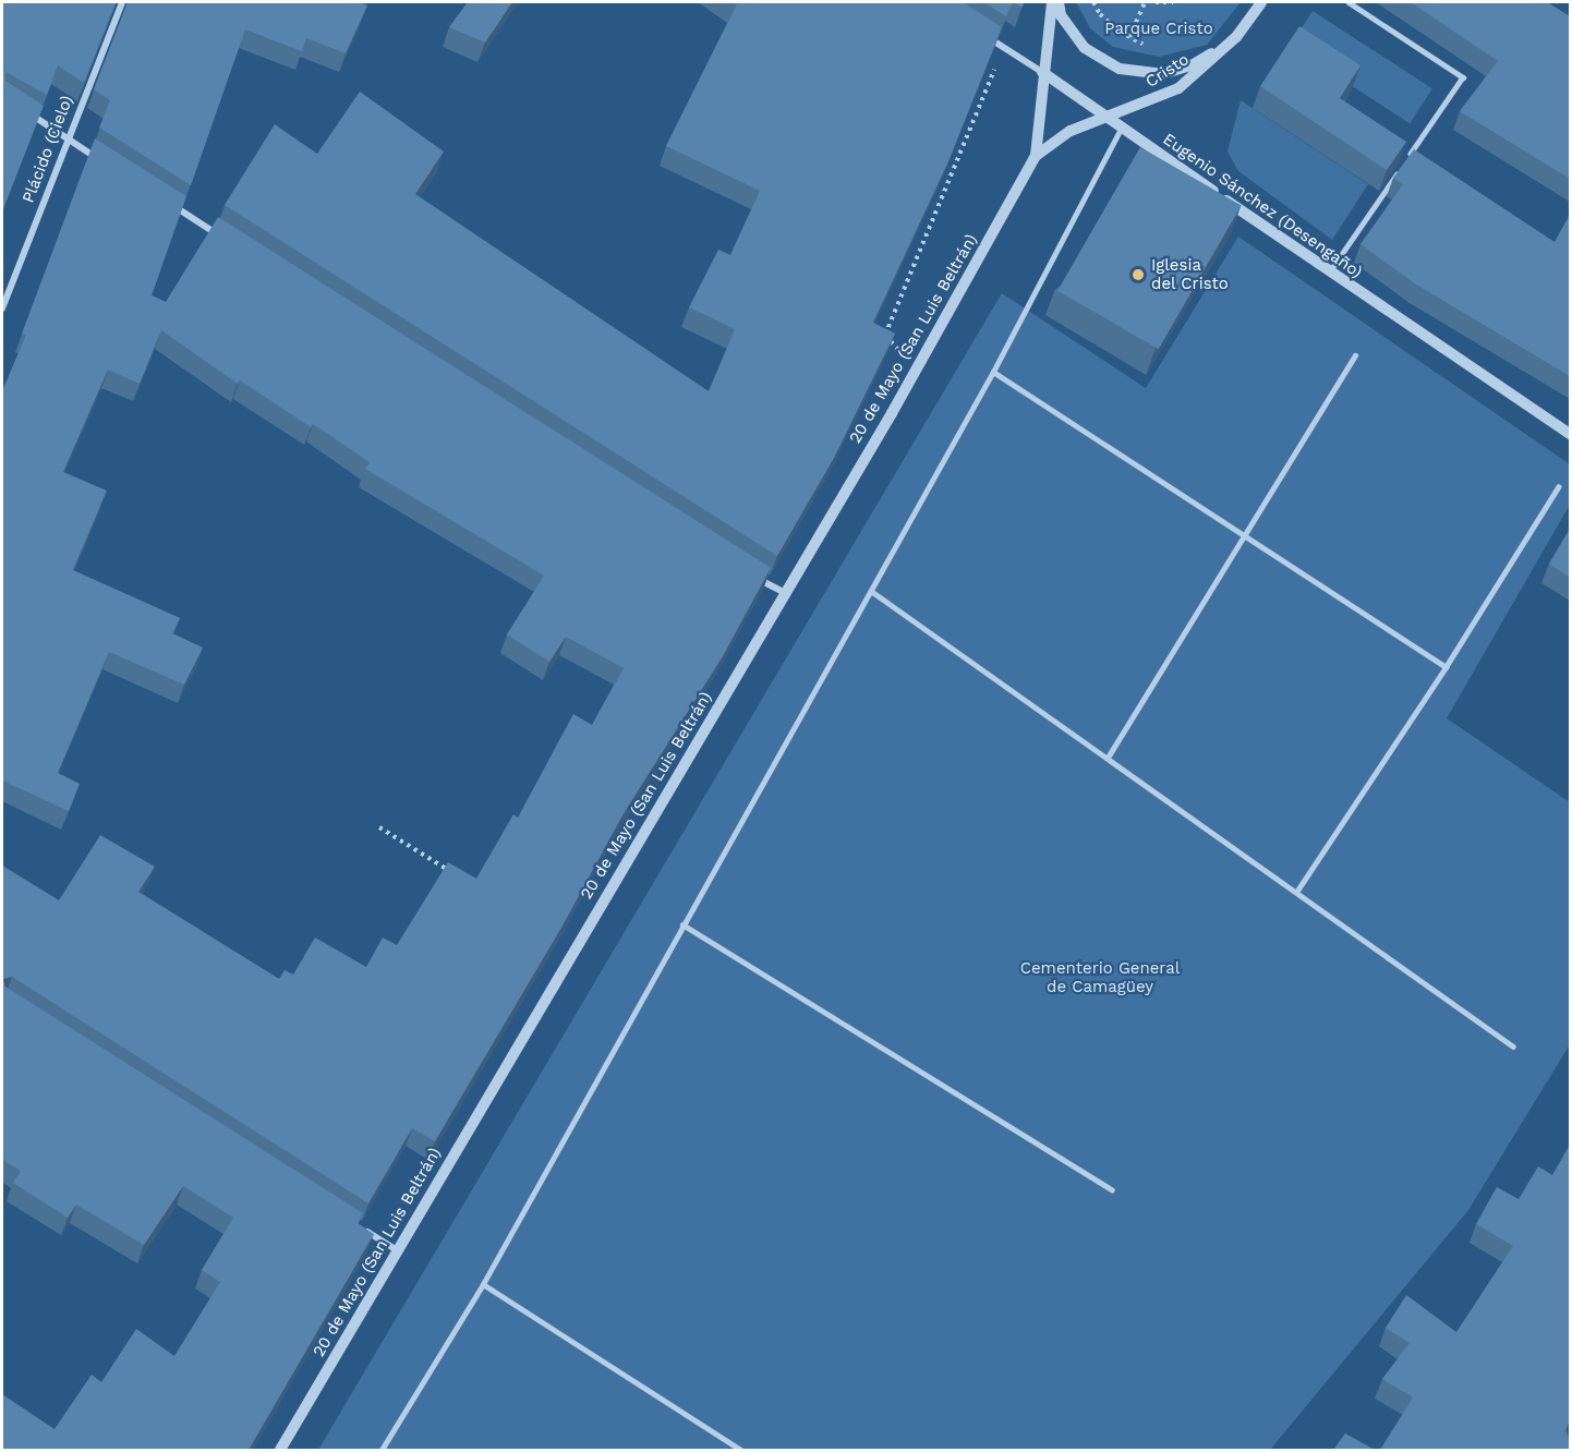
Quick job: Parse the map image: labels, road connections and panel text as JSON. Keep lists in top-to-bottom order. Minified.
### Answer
{"streets":{"street":["Cristo","Plácido (Cielo)","Eugenio Sánchez (Desengaño)","20 de Mayo (San Luis Beltrán)"]},"crossings":[["Cristo","Eugenio Sánchez (Desengaño)"],["Cristo","20 de Mayo (San Luis Beltrán)"],["Eugenio Sánchez (Desengaño)","20 de Mayo (San Luis Beltrán)"]],"parks":["Parque Cristo","Cementerio General de Camagüey"],"places":["Iglesia del Cristo"]}
